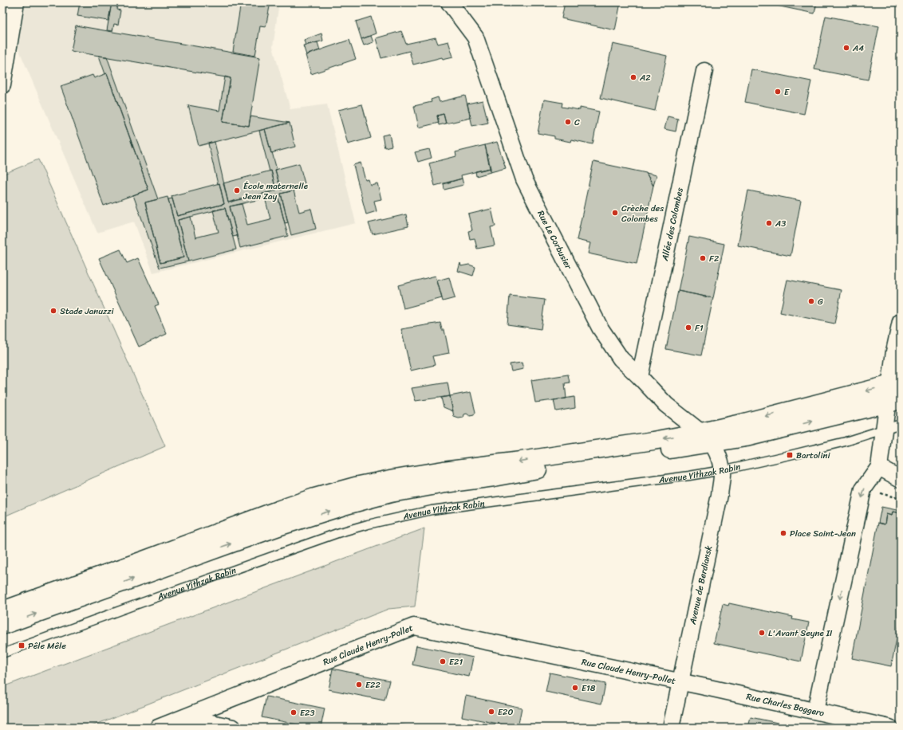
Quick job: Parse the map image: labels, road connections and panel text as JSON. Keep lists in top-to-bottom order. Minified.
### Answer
{"streets":{"street":["Allée des Colombes","Rue Le Corbusier","Avenue de Berdiansk","Rue Claude Henry-Pollet","Rue Charles Boggero"],"lane":["Avenue Yithzak Rabin"]},"crossings":[["Allée des Colombes","Rue Le Corbusier"],["Rue Le Corbusier","Avenue de Berdiansk"],["Avenue Yithzak Rabin","Avenue de Berdiansk"],["Avenue de Berdiansk","Rue Claude Henry-Pollet"],["Avenue de Berdiansk","Rue Charles Boggero"],["Rue Claude Henry-Pollet","Rue Charles Boggero"]],"places":{"other":["A4","A2","E","C","École maternelle Jean Zay","Crèche des Colombes","A3","F2","G","Stade Januzzi","F1","Place Saint-Jean","L'Avant Seyne II","E21","E22","E18","E20","E23"],"transit":["Bartolini","Pêle Mêle"]}}
